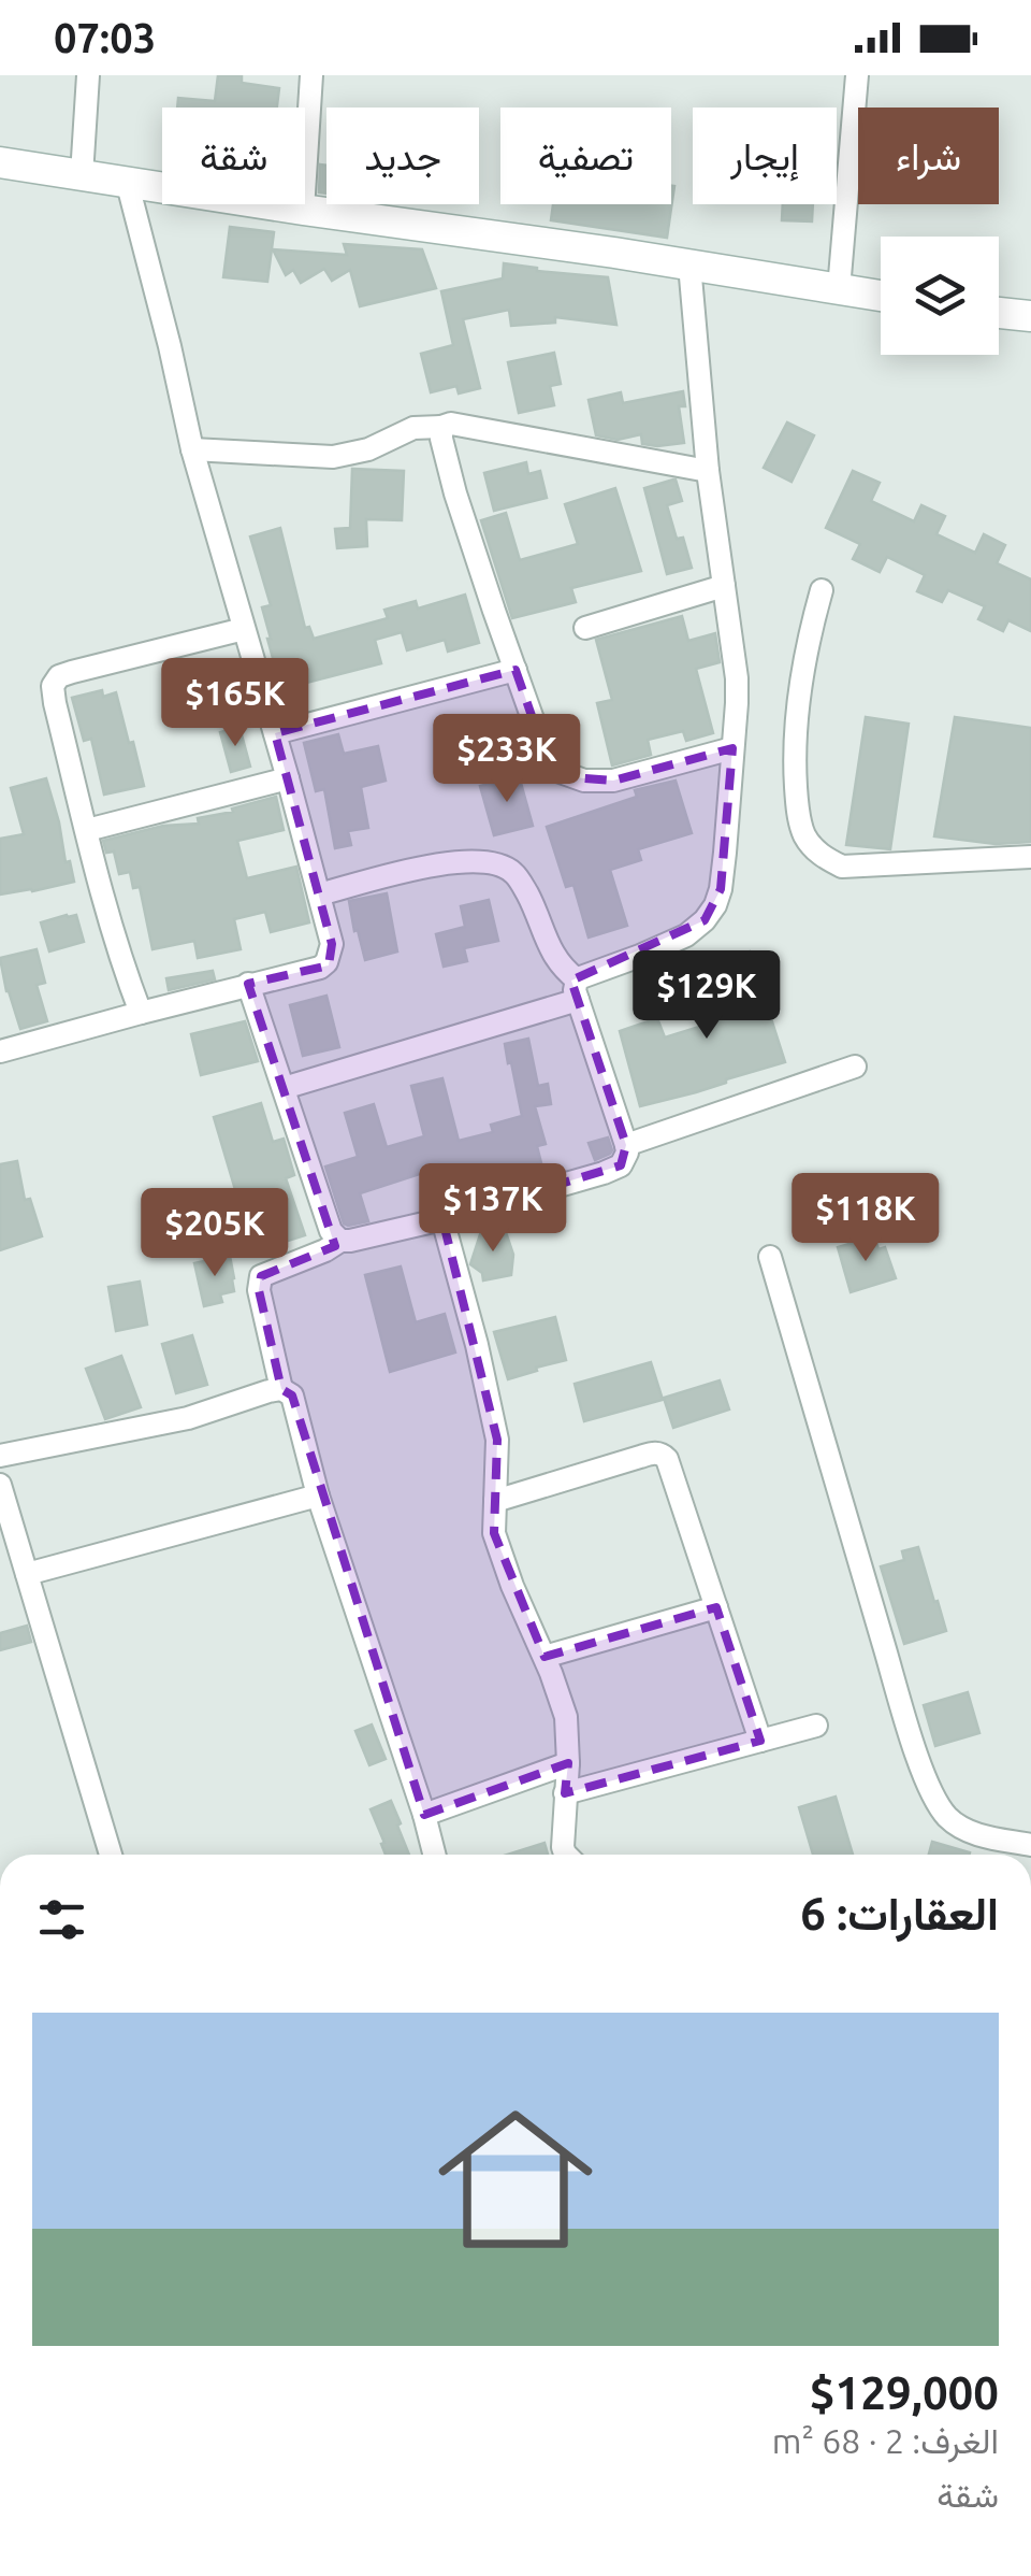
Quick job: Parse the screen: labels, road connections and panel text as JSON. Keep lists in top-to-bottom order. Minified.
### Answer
{"page":{"status":"07:03","chip":["شراء","إيجار","تصفية","جديد","شقة"],"price":["$165K","$233K","$129K","$137K","$118K","$205K"],"heading":"العقارات: 6","list":[{"name":"$129,000","note":"الغرف: 2 · 68 m² · شقة"}]}}
